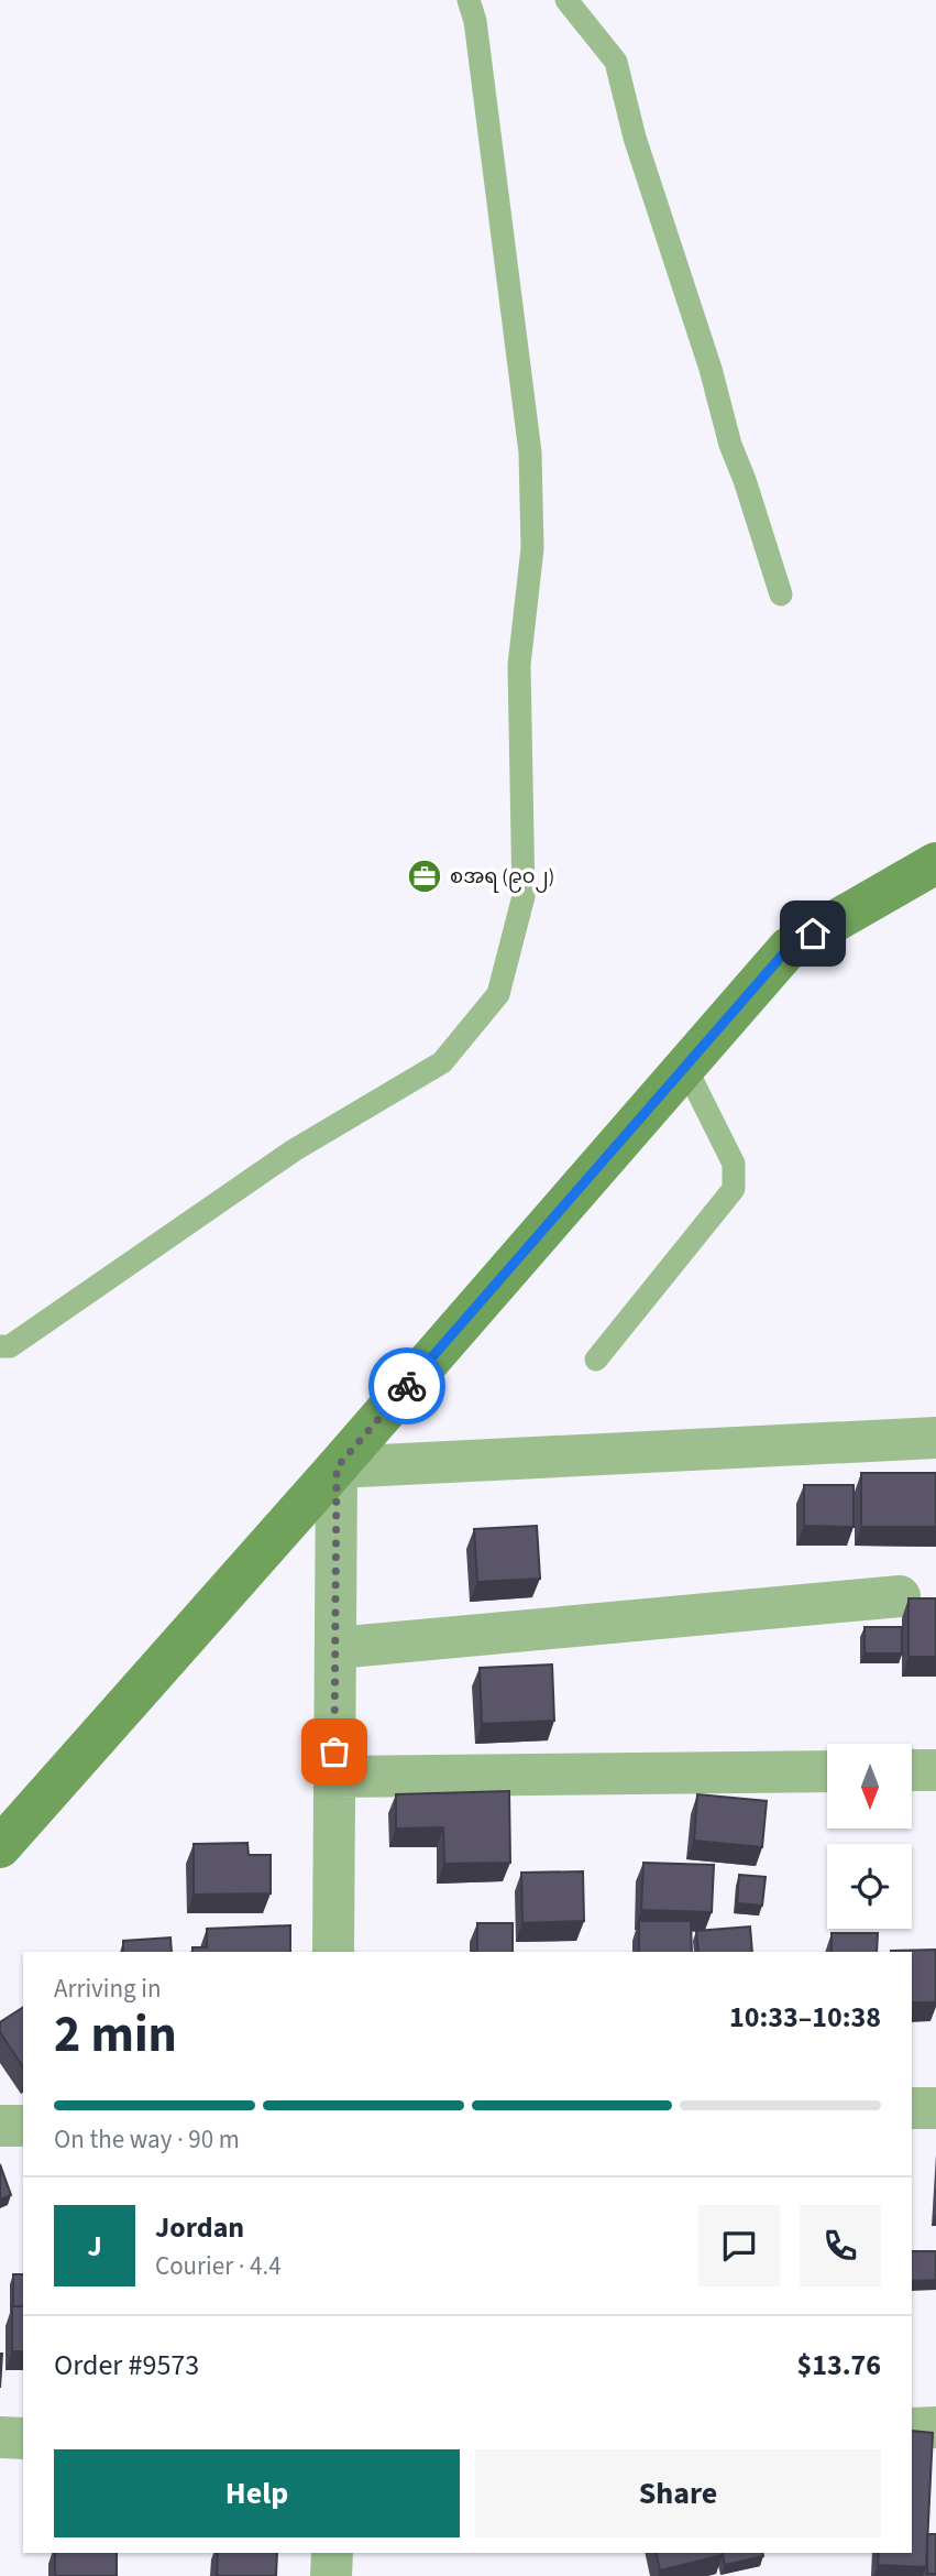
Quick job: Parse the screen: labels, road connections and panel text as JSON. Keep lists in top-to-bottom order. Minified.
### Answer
{"places":{"office":["စအရ (၉၀၂)"]},"north":"bottom","page":{"heading":["2 min","Arriving in","10:33–10:38"],"panel":["Jordan","Courier · 4.4","Order #9573","$13.76"],"bar":"On the way · 90 m","round":"J","buttons":["Help","Share"]}}
